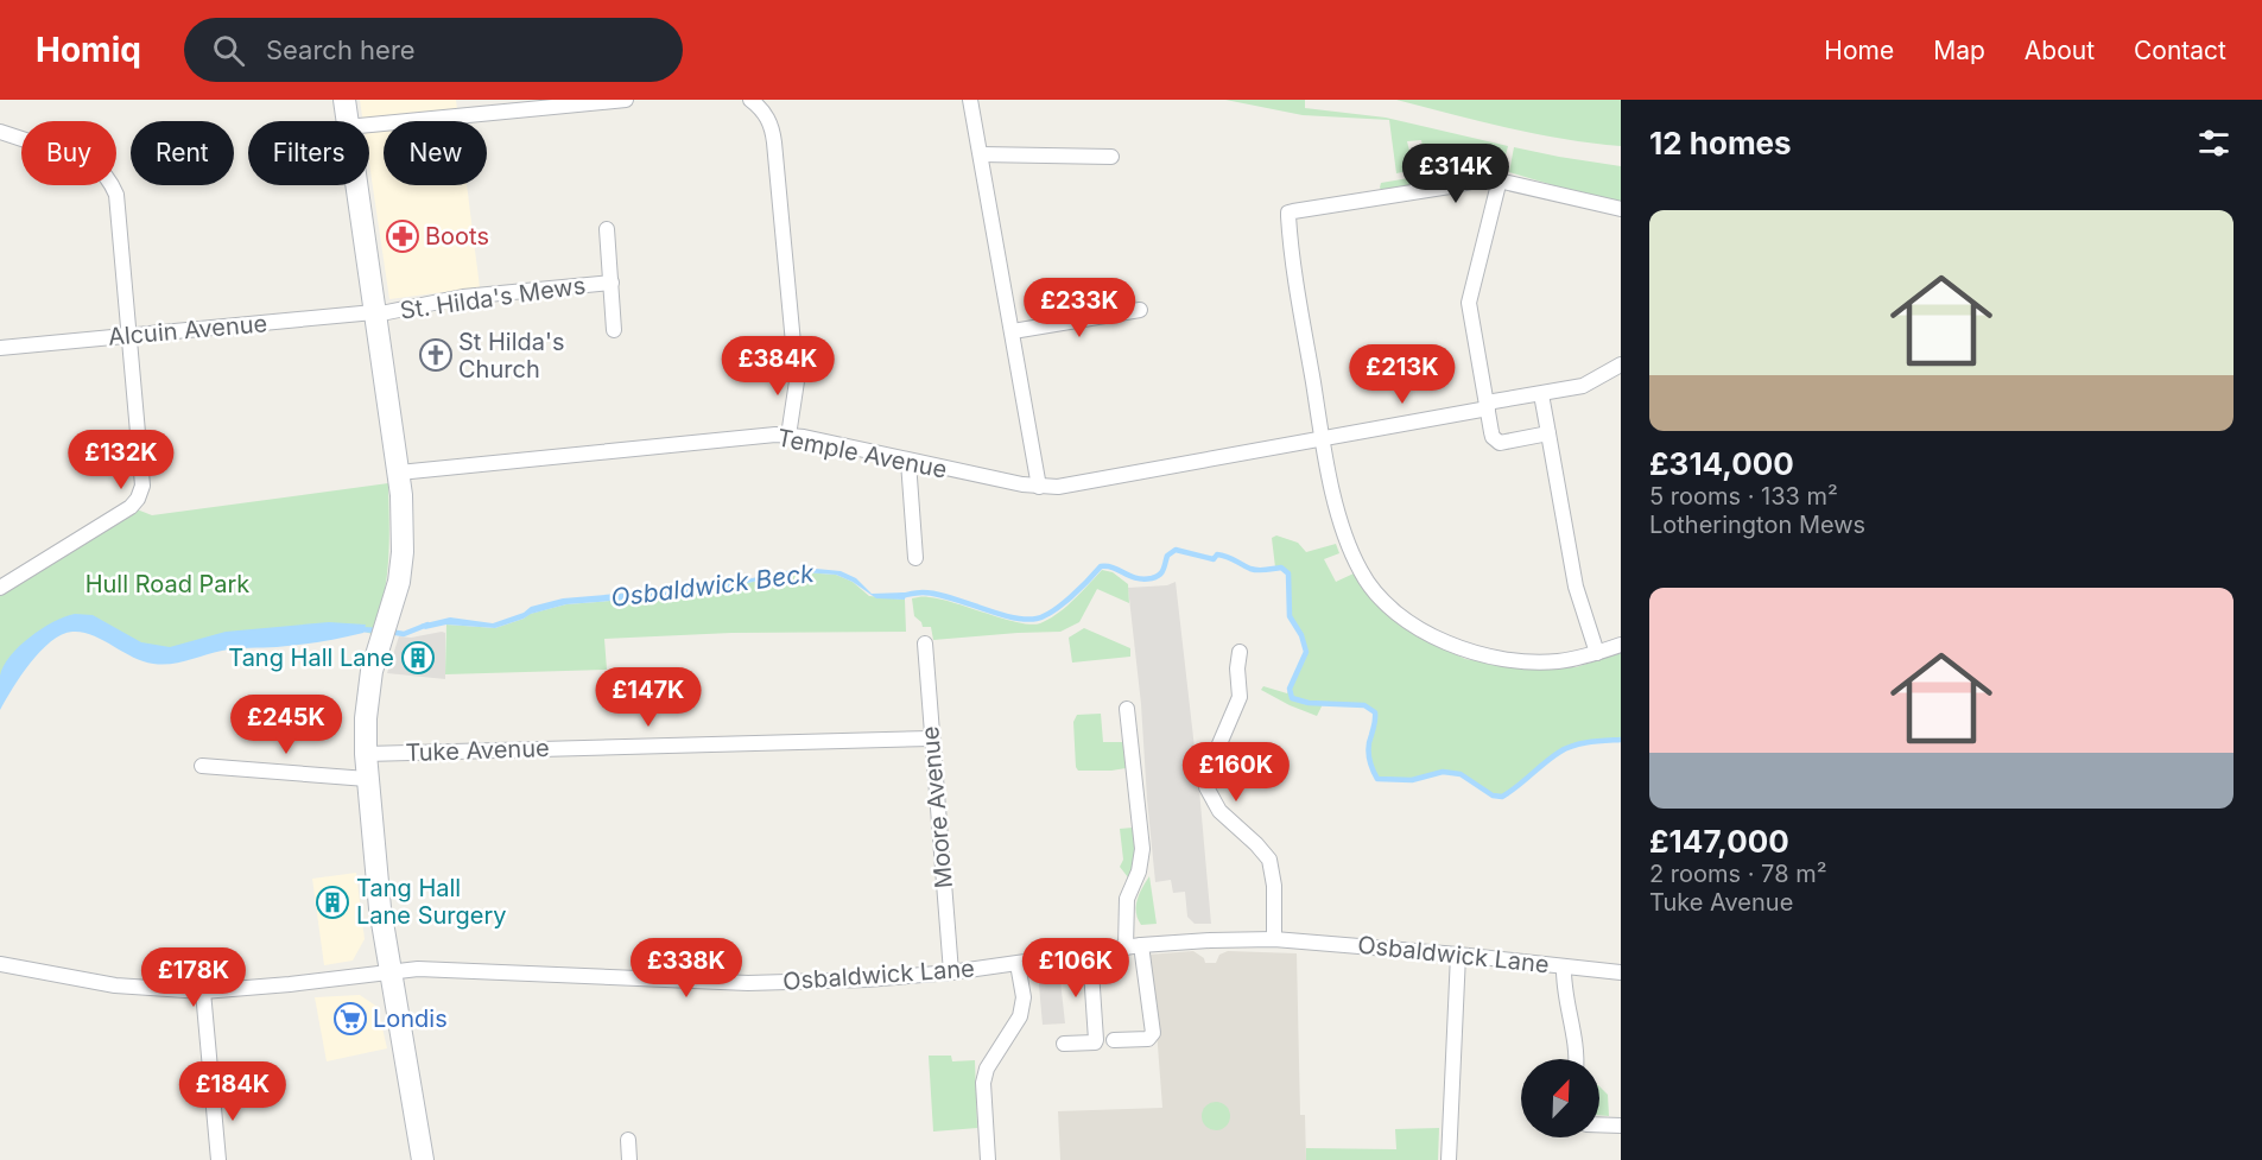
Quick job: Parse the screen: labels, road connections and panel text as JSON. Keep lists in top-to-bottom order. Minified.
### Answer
{"streets":{"street":["St. Hilda's Mews","Alcuin Avenue","Temple Avenue","Tuke Avenue","Moore Avenue","Osbaldwick Lane"]},"crossings":[["St. Hilda's Mews","Alcuin Avenue"],["Tuke Avenue","Moore Avenue"],["Moore Avenue","Osbaldwick Lane"]],"water":["Osbaldwick Beck"],"parks":["Hull Road Park"],"places":{"pharmacy":["Boots"],"church":["St Hilda's Church"],"building":["Tang Hall Lane","Tang Hall Lane Surgery"],"supermarket":["Londis"]},"north":"top right","page":{"header":"Homiq","search":"Search here","nav":["Home","Map","About","Contact"],"heading":"12 homes","chip":["Buy","Rent","Filters","New"],"price":["£314K","£233K","£384K","£213K","£132K","£147K","£245K","£160K","£338K","£106K","£178K","£184K"],"list":[{"name":"£314,000","note":"5 rooms · 133 m² · Lotherington Mews"},{"name":"£147,000","note":"2 rooms · 78 m² · Tuke Avenue"}]}}
